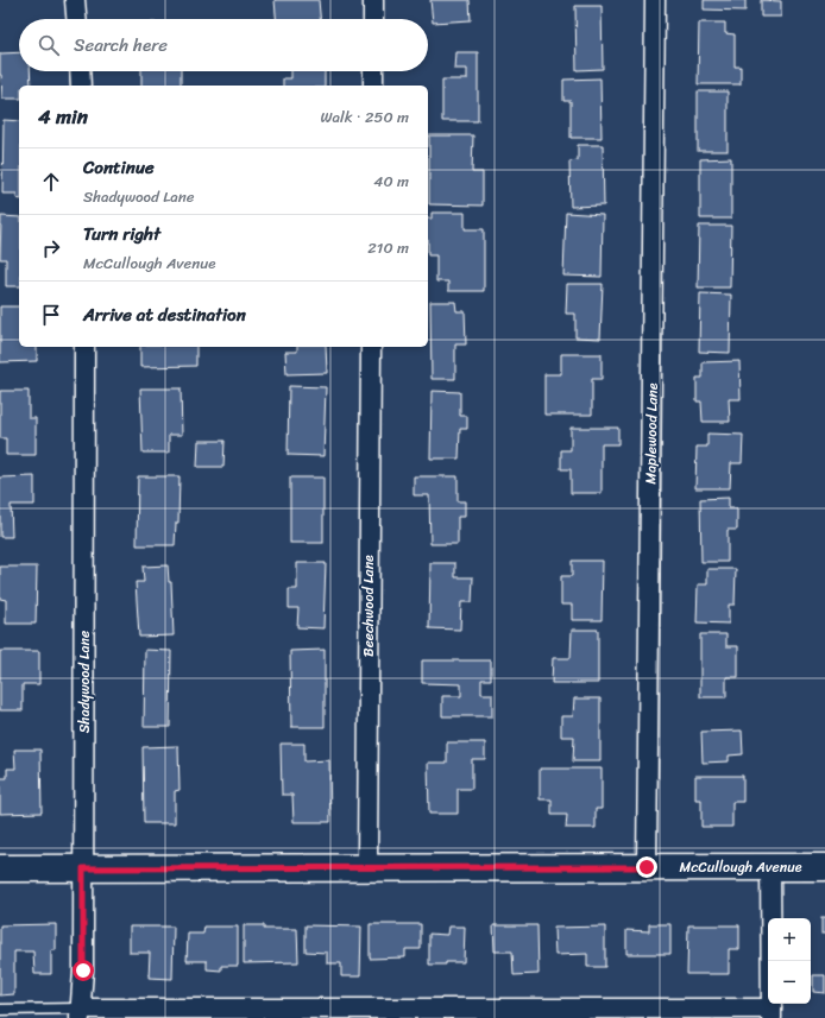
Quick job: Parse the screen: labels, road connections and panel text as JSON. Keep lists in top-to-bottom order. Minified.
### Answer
{"streets":{"main road":["McCullough Avenue"],"street":["Maplewood Lane","Beechwood Lane","Shadywood Lane"]},"crossings":[["Maplewood Lane","McCullough Avenue"],["Beechwood Lane","McCullough Avenue"],["Shadywood Lane","McCullough Avenue"]],"page":{"search":"Search here","heading":["4 min","Walk · 250 m"],"list":[["Continue","Shadywood Lane","40 m"],["Turn right","McCullough Avenue","210 m"],"Arrive at destination"],"map_buttons":["+","−"]}}
